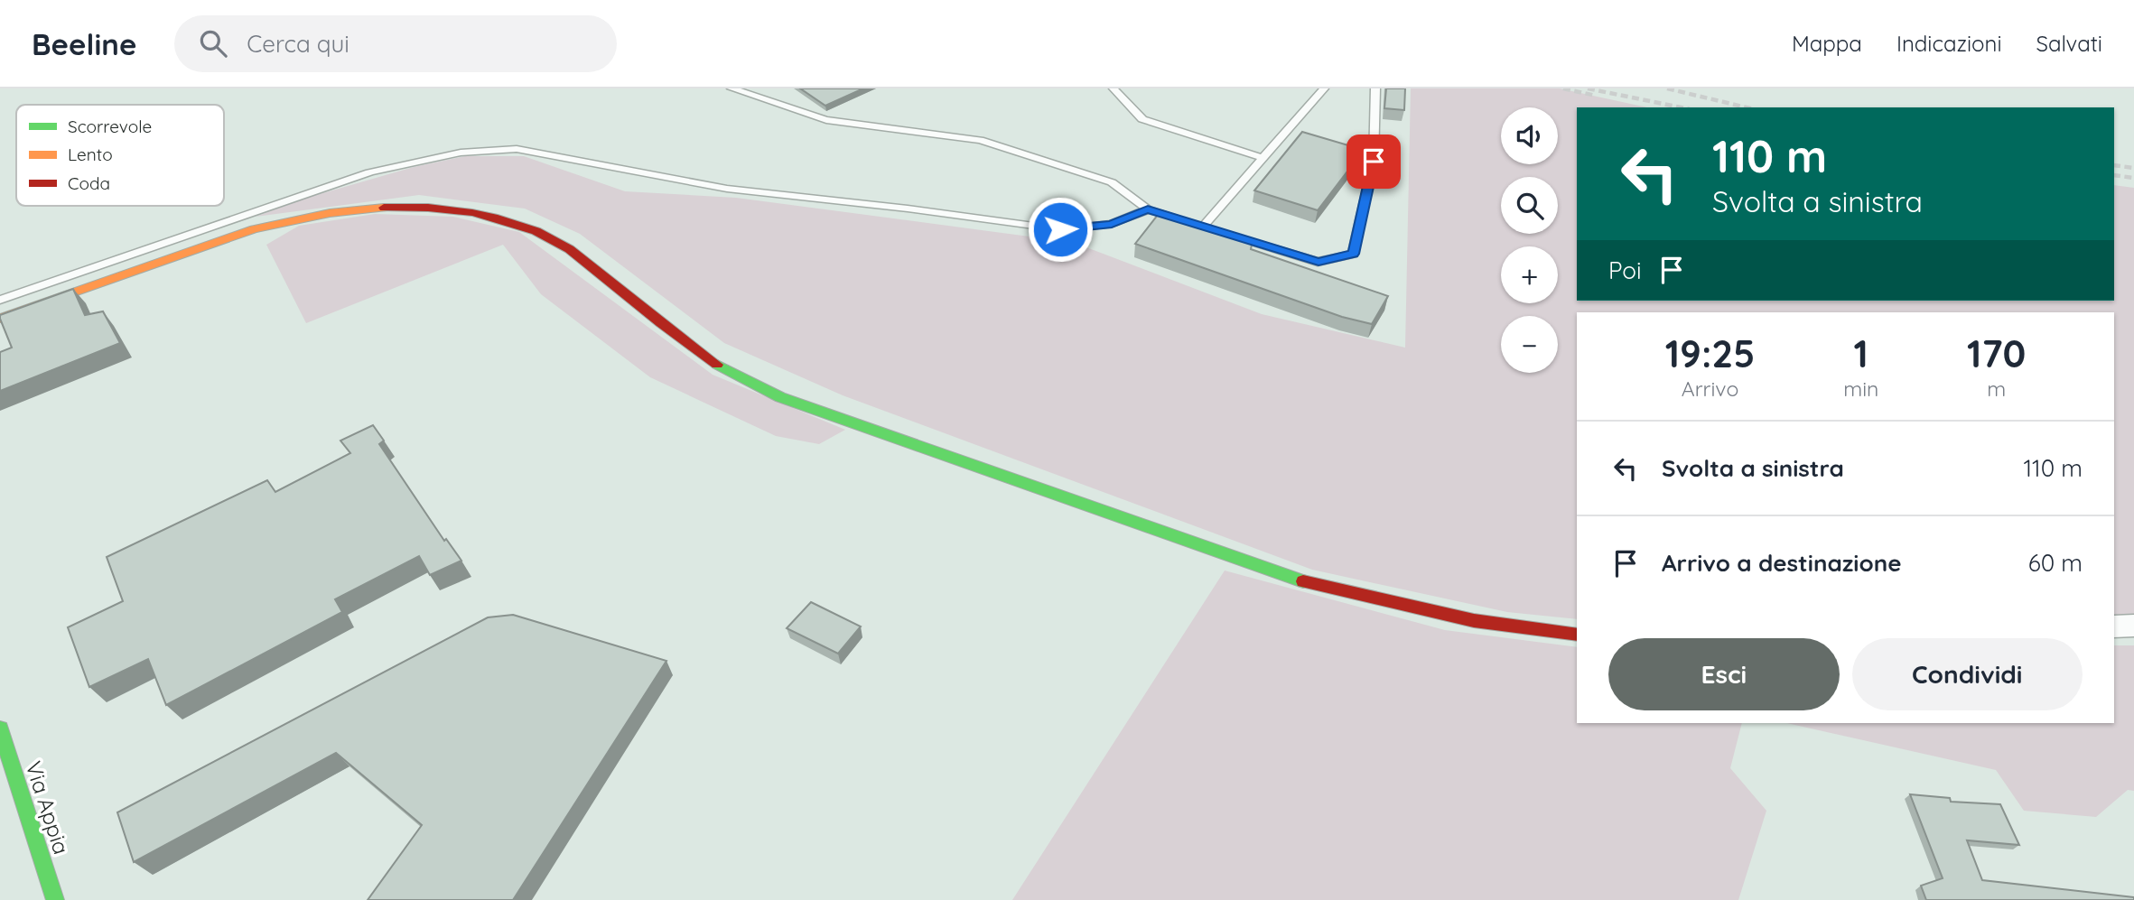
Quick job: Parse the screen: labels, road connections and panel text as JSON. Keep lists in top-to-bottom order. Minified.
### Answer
{"streets":{"street":["Via Appia"]},"legend":["Scorrevole","Lento","Coda"],"page":{"header":"Beeline","search":"Cerca qui","nav":["Mappa","Indicazioni","Salvati"],"map_buttons":["+","−"],"turn":["110 m","Svolta a sinistra"],"then":"Poi","eta":["19:25","Arrivo","1","min","170","m"],"list":[{"name":"Svolta a sinistra","value":"110 m"},{"name":"Arrivo a destinazione","value":"60 m"}],"buttons":["Esci","Condividi"]}}
